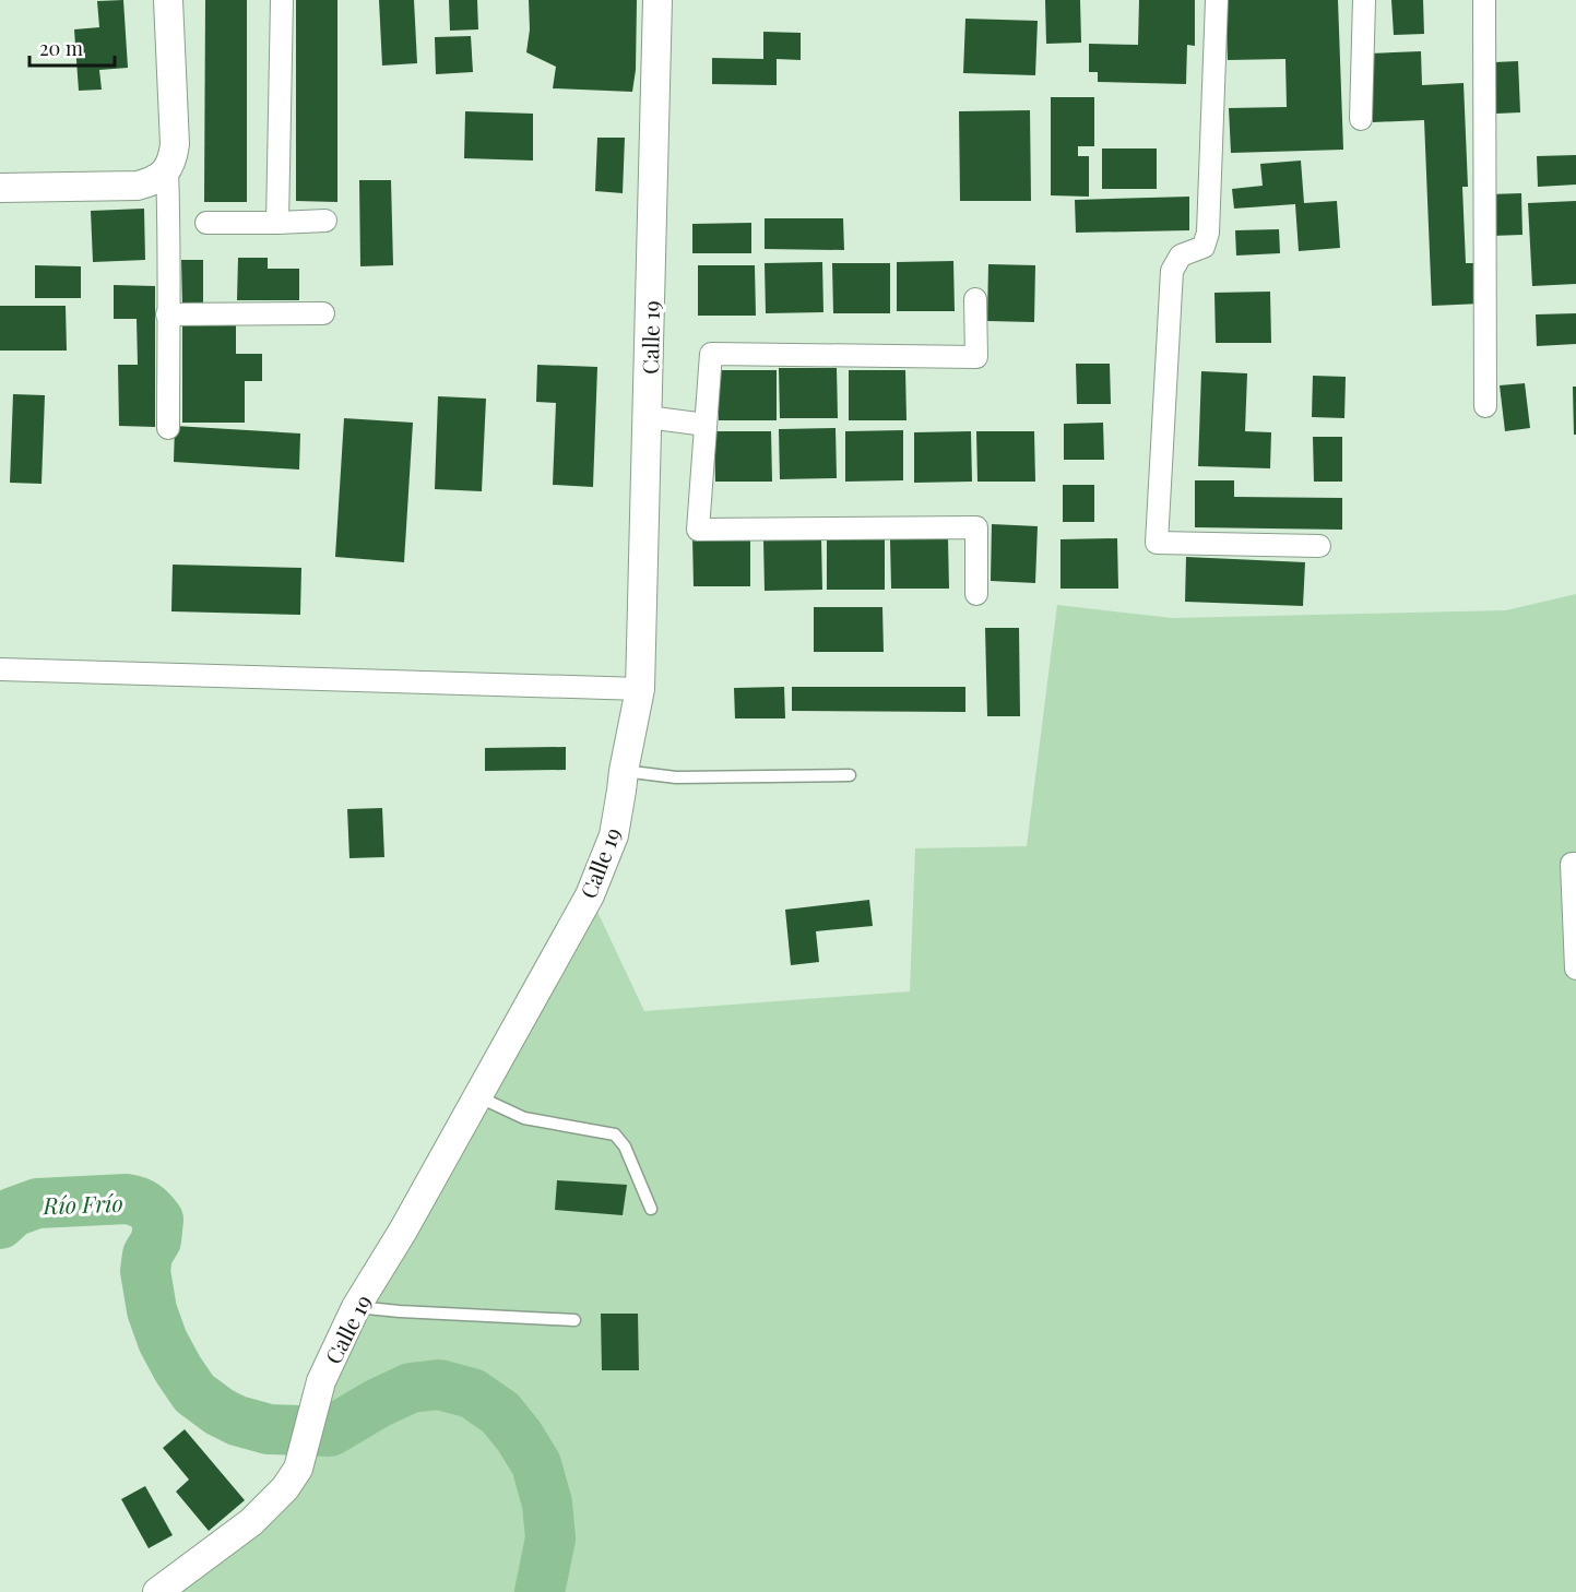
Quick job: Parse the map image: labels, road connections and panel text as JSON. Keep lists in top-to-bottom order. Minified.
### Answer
{"streets":{"street":["Calle 19"]},"water":["Río Frío"],"scale_bar":"20 m"}
